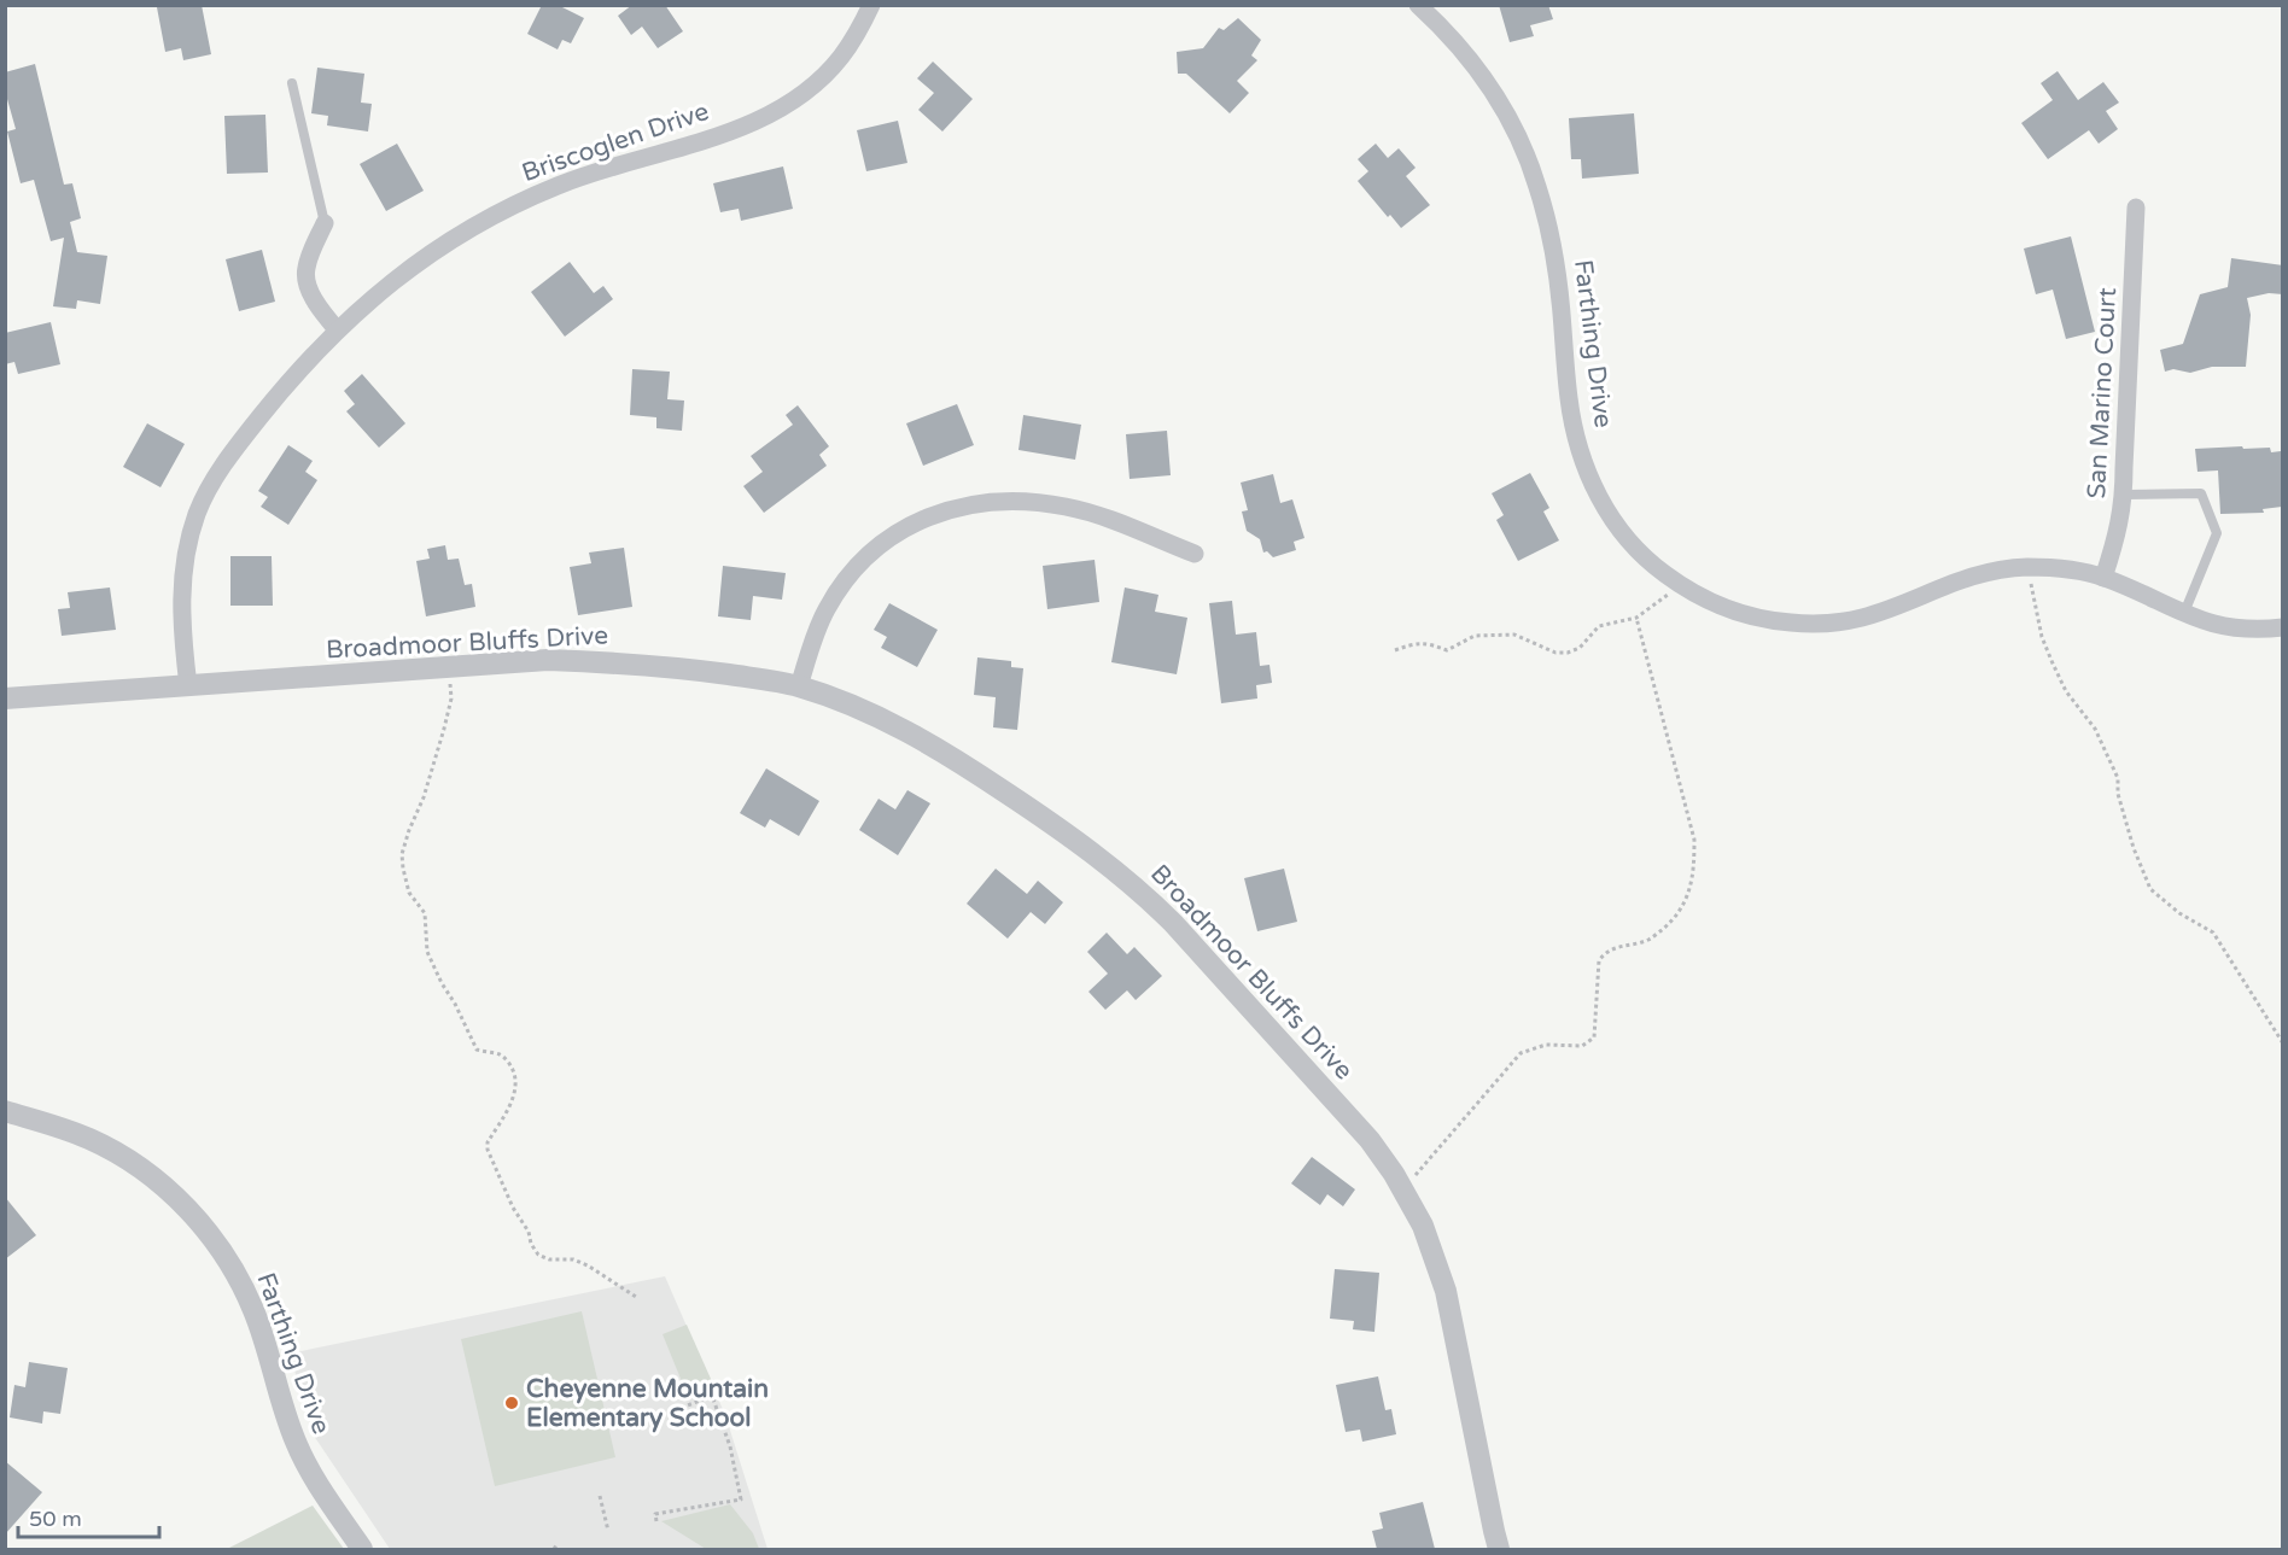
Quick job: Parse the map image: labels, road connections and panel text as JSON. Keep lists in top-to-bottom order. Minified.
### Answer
{"streets":{"street":["Briscoglen Drive","Farthing Drive","San Marino Court","Broadmoor Bluffs Drive"]},"crossings":[["Briscoglen Drive","Broadmoor Bluffs Drive"],["Farthing Drive","San Marino Court"]],"places":["Cheyenne Mountain Elementary School"],"scale_bar":"50 m"}
